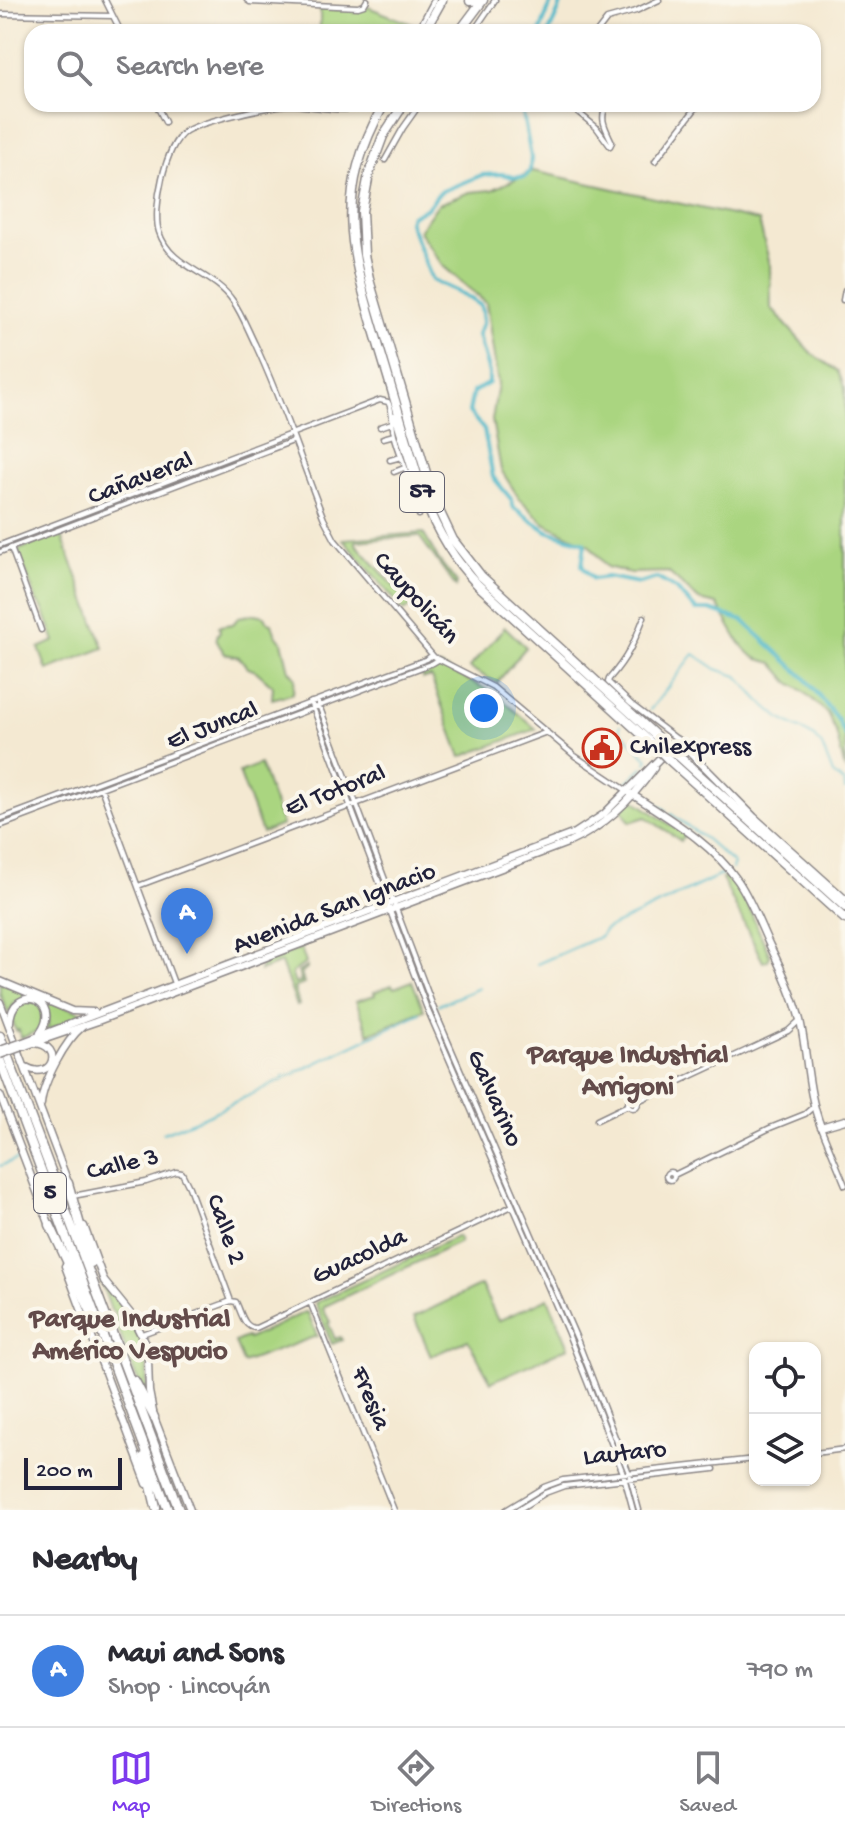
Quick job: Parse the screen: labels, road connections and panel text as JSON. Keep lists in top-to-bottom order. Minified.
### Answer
{"streets":{"highway":["57","5"],"main road":["Caupolicán","Avenida San Ignacio"],"street":["Cañaveral","El Juncal","El Totoral","Galvarino","Calle 3","Calle 2","Guacolda","Fresia","Lautaro"]},"crossings":[["Cañaveral","Caupolicán"],["57","Avenida San Ignacio"],["Caupolicán","El Juncal"],["Caupolicán","El Totoral"],["Caupolicán","Avenida San Ignacio"],["El Juncal","Galvarino"],["El Totoral","Galvarino"],["Avenida San Ignacio","Galvarino"],["Avenida San Ignacio","5"],["Galvarino","Guacolda"],["Galvarino","Lautaro"],["Calle 3","Calle 2"],["Calle 2","Guacolda"],["Guacolda","Fresia"]],"districts":["Parque Industrial Arrigoni","Parque Industrial Américo Vespucio"],"places":{"public building":["Chilexpress"]},"scale_bar":"200 m","page":{"search":"Search here","pins":"A","scale":"200 m","heading":"Nearby","list":[{"mark":"A","name":"Maui and Sons","note":"Shop · Lincoyán","value":"790 m"}],"nav":["Map","Directions","Saved"]}}
